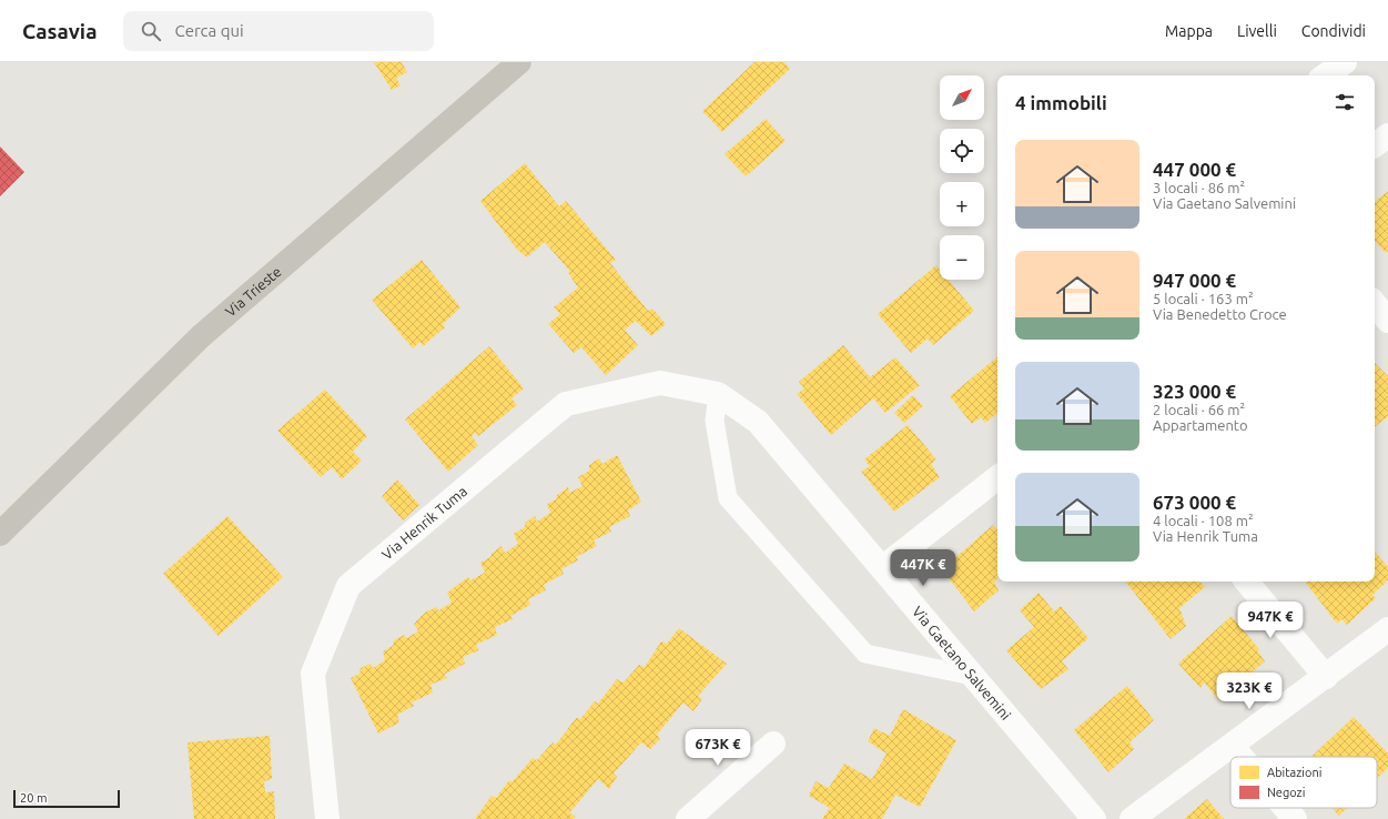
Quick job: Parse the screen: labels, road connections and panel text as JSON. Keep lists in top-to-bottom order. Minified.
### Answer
{"streets":{"main road":["Via Trieste"],"street":["Via Henrik Tuma","Via Gaetano Salvemini"]},"crossings":[["Via Henrik Tuma","Via Gaetano Salvemini"]],"legend":["Abitazioni","Negozi"],"scale_bar":"20 m","north":"top right","page":{"header":"Casavia","search":"Cerca qui","nav":["Mappa","Livelli","Condividi"],"map_buttons":["+","−"],"heading":"4 immobili","list":[{"name":"447 000 €","note":"3 locali · 86 m² · Via Gaetano Salvemini"},{"name":"947 000 €","note":"5 locali · 163 m² · Via Benedetto Croce"},{"name":"323 000 €","note":"2 locali · 66 m² · Appartamento"},{"name":"673 000 €","note":"4 locali · 108 m² · Via Henrik Tuma"}],"price":["447K €","947K €","323K €","673K €"],"scale":"20 m"}}
